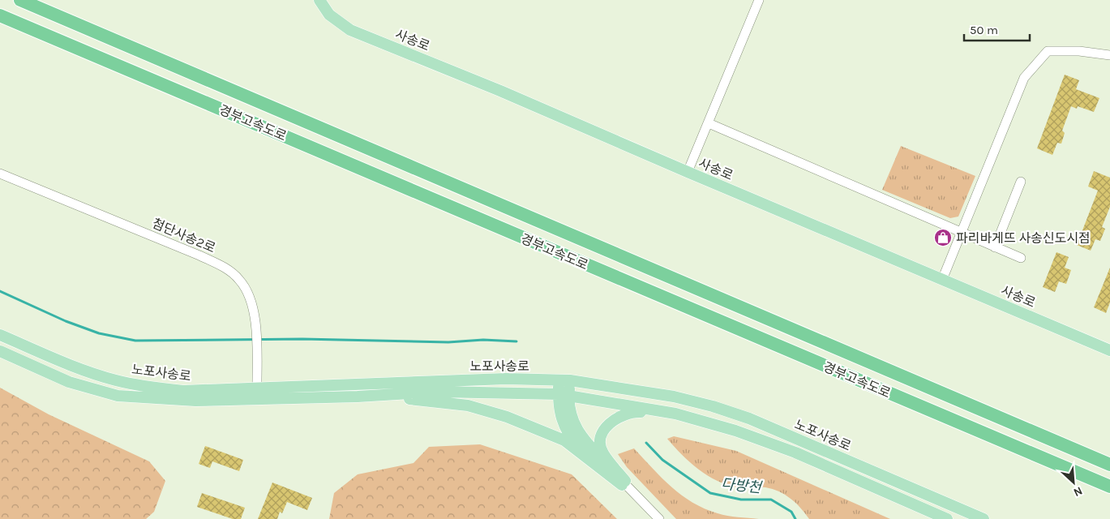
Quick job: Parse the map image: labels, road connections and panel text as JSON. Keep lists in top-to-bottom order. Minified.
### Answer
{"streets":{"highway":["경부고속도로"],"main road":["사송로","노포사송로"],"street":["첨단사송2로"]},"crossings":[["첨단사송2로","노포사송로"]],"water":["다방천"],"places":{"shop":["파리바게뜨 사송신도시점"]},"scale_bar":"50 m","north":"bottom right"}
